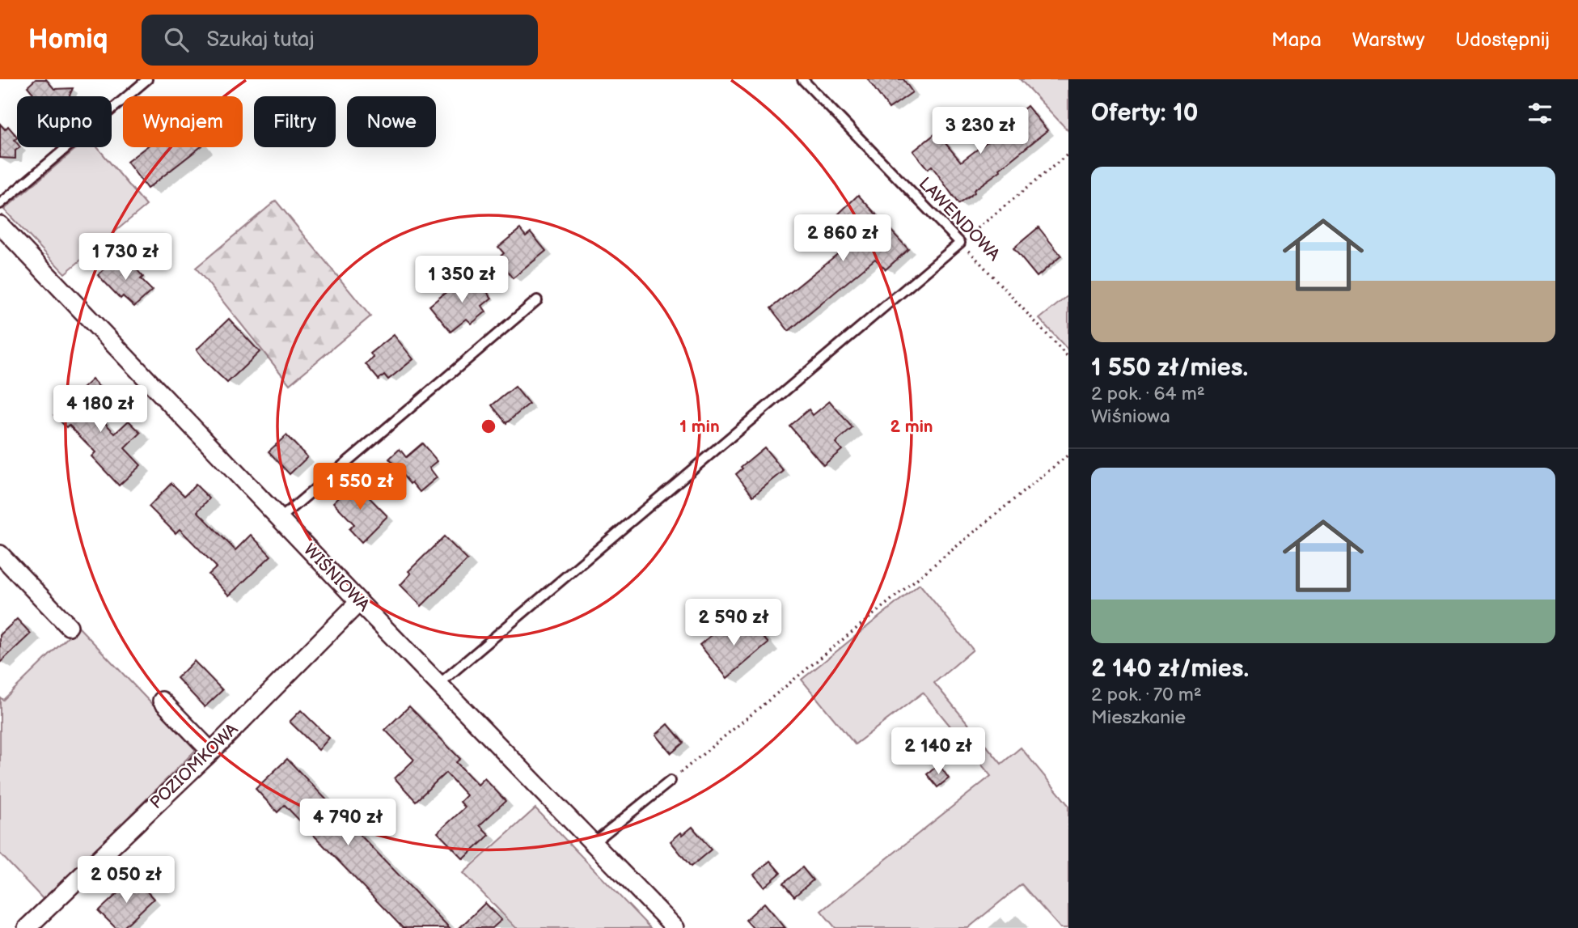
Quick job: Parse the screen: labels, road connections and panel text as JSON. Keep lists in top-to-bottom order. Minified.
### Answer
{"streets":{"street":["WIŚNIOWA","POZIOMKOWA"],"lane":["LAWENDOWA"]},"crossings":[["WIŚNIOWA","POZIOMKOWA"]],"page":{"header":"Homiq","search":"Szukaj tutaj","nav":["Mapa","Warstwy","Udostępnij"],"heading":"Oferty: 10","chip":["Kupno","Wynajem","Filtry","Nowe"],"price":["3 230 zł","2 860 zł","1 730 zł","1 350 zł","4 180 zł","1 550 zł","2 590 zł","2 140 zł","4 790 zł","2 050 zł"],"list":[{"name":"1 550 zł/mies.","note":"2 pok. · 64 m² · Wiśniowa"},{"name":"2 140 zł/mies.","note":"2 pok. · 70 m² · Mieszkanie"}]},"rings":["1 min","2 min"]}
